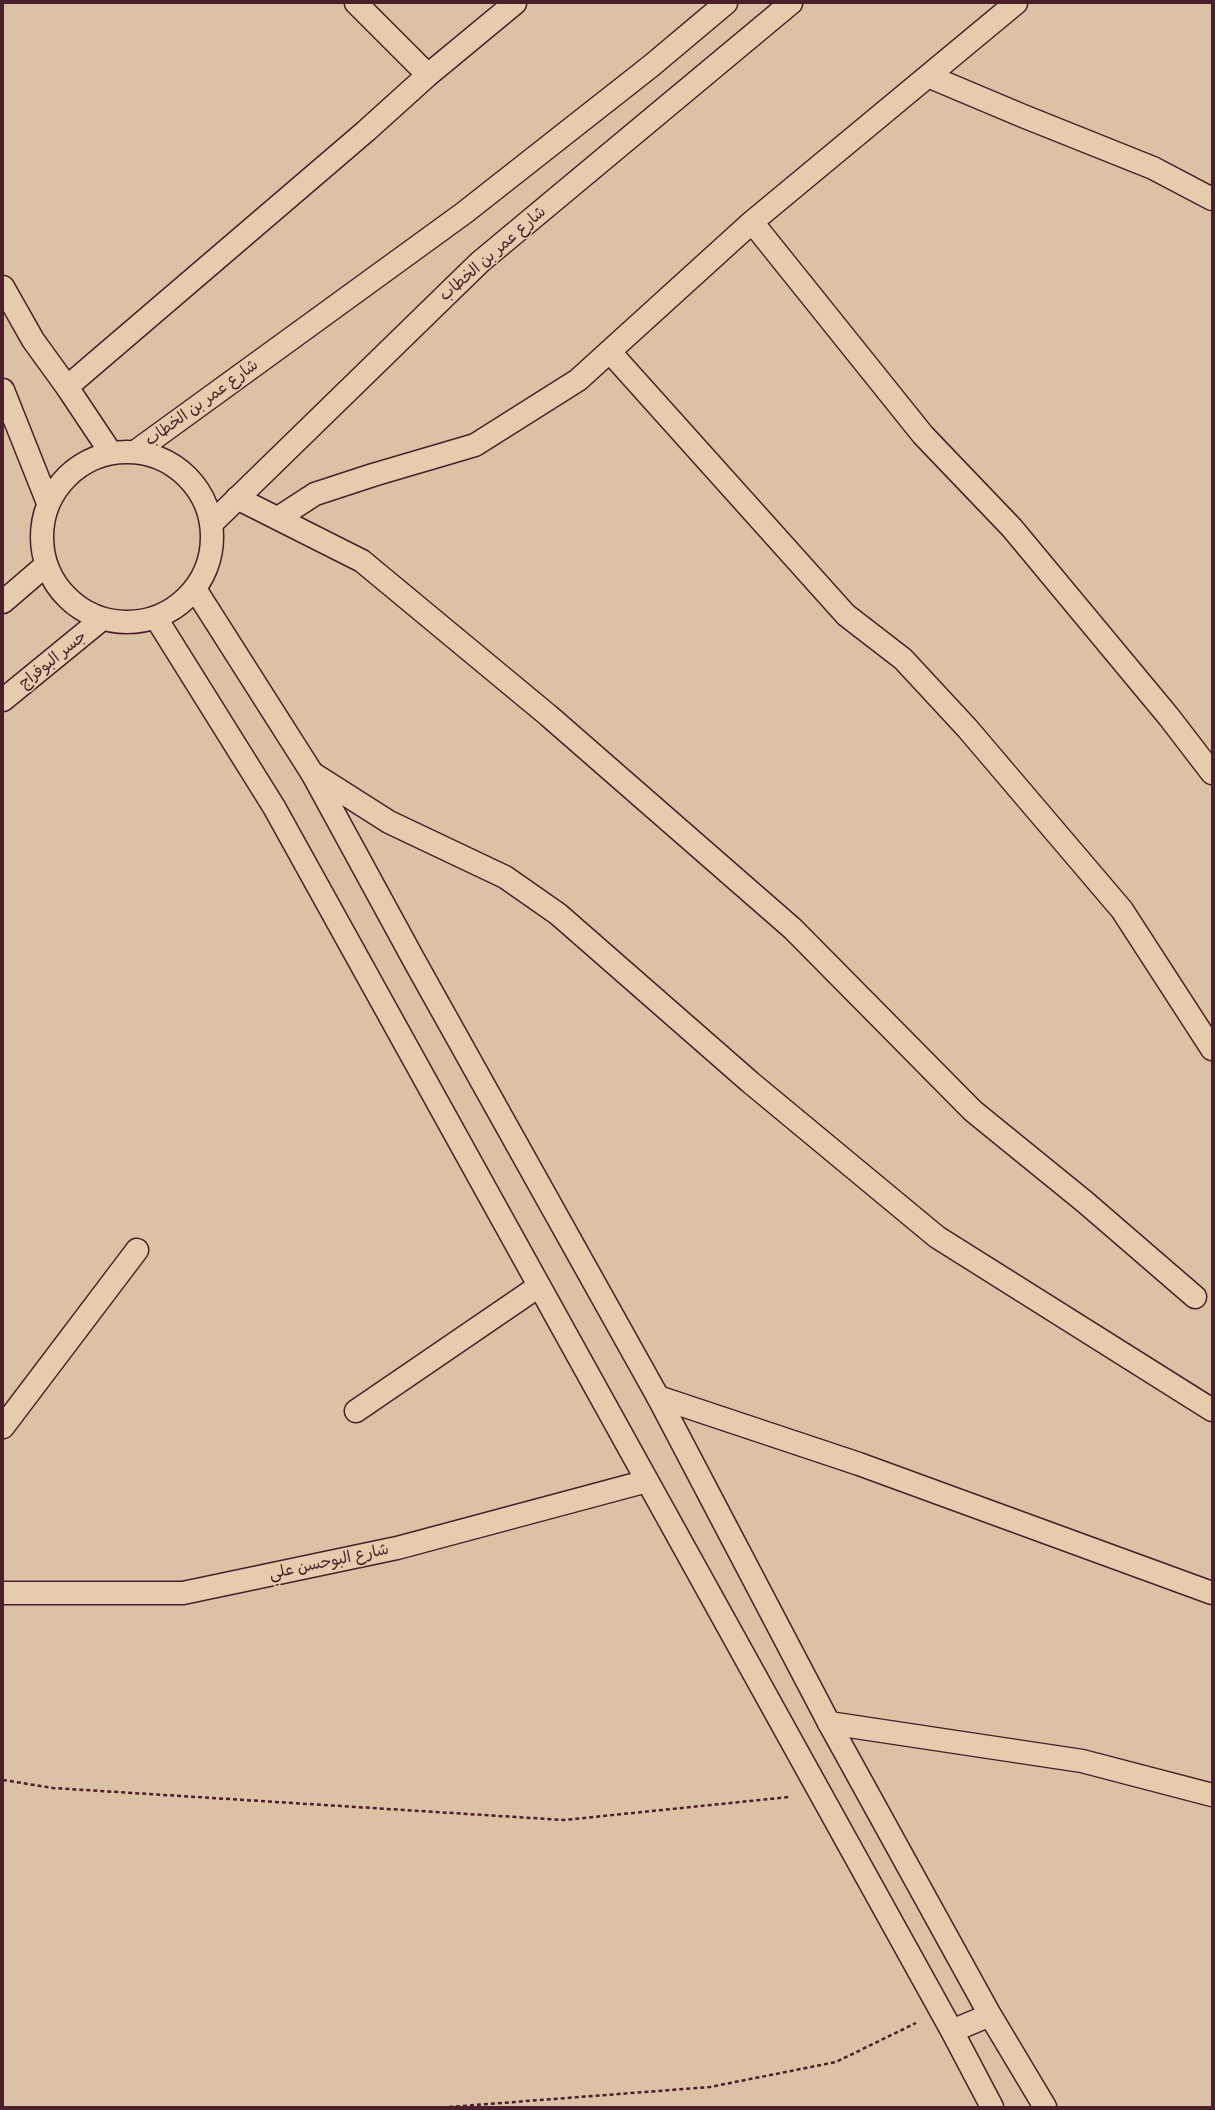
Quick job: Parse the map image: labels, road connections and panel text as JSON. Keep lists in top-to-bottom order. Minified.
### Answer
{"streets":{"street":["شارع عمر بن الخطاب","جسر البوفراج","شارع البوحسن علي"]}}
